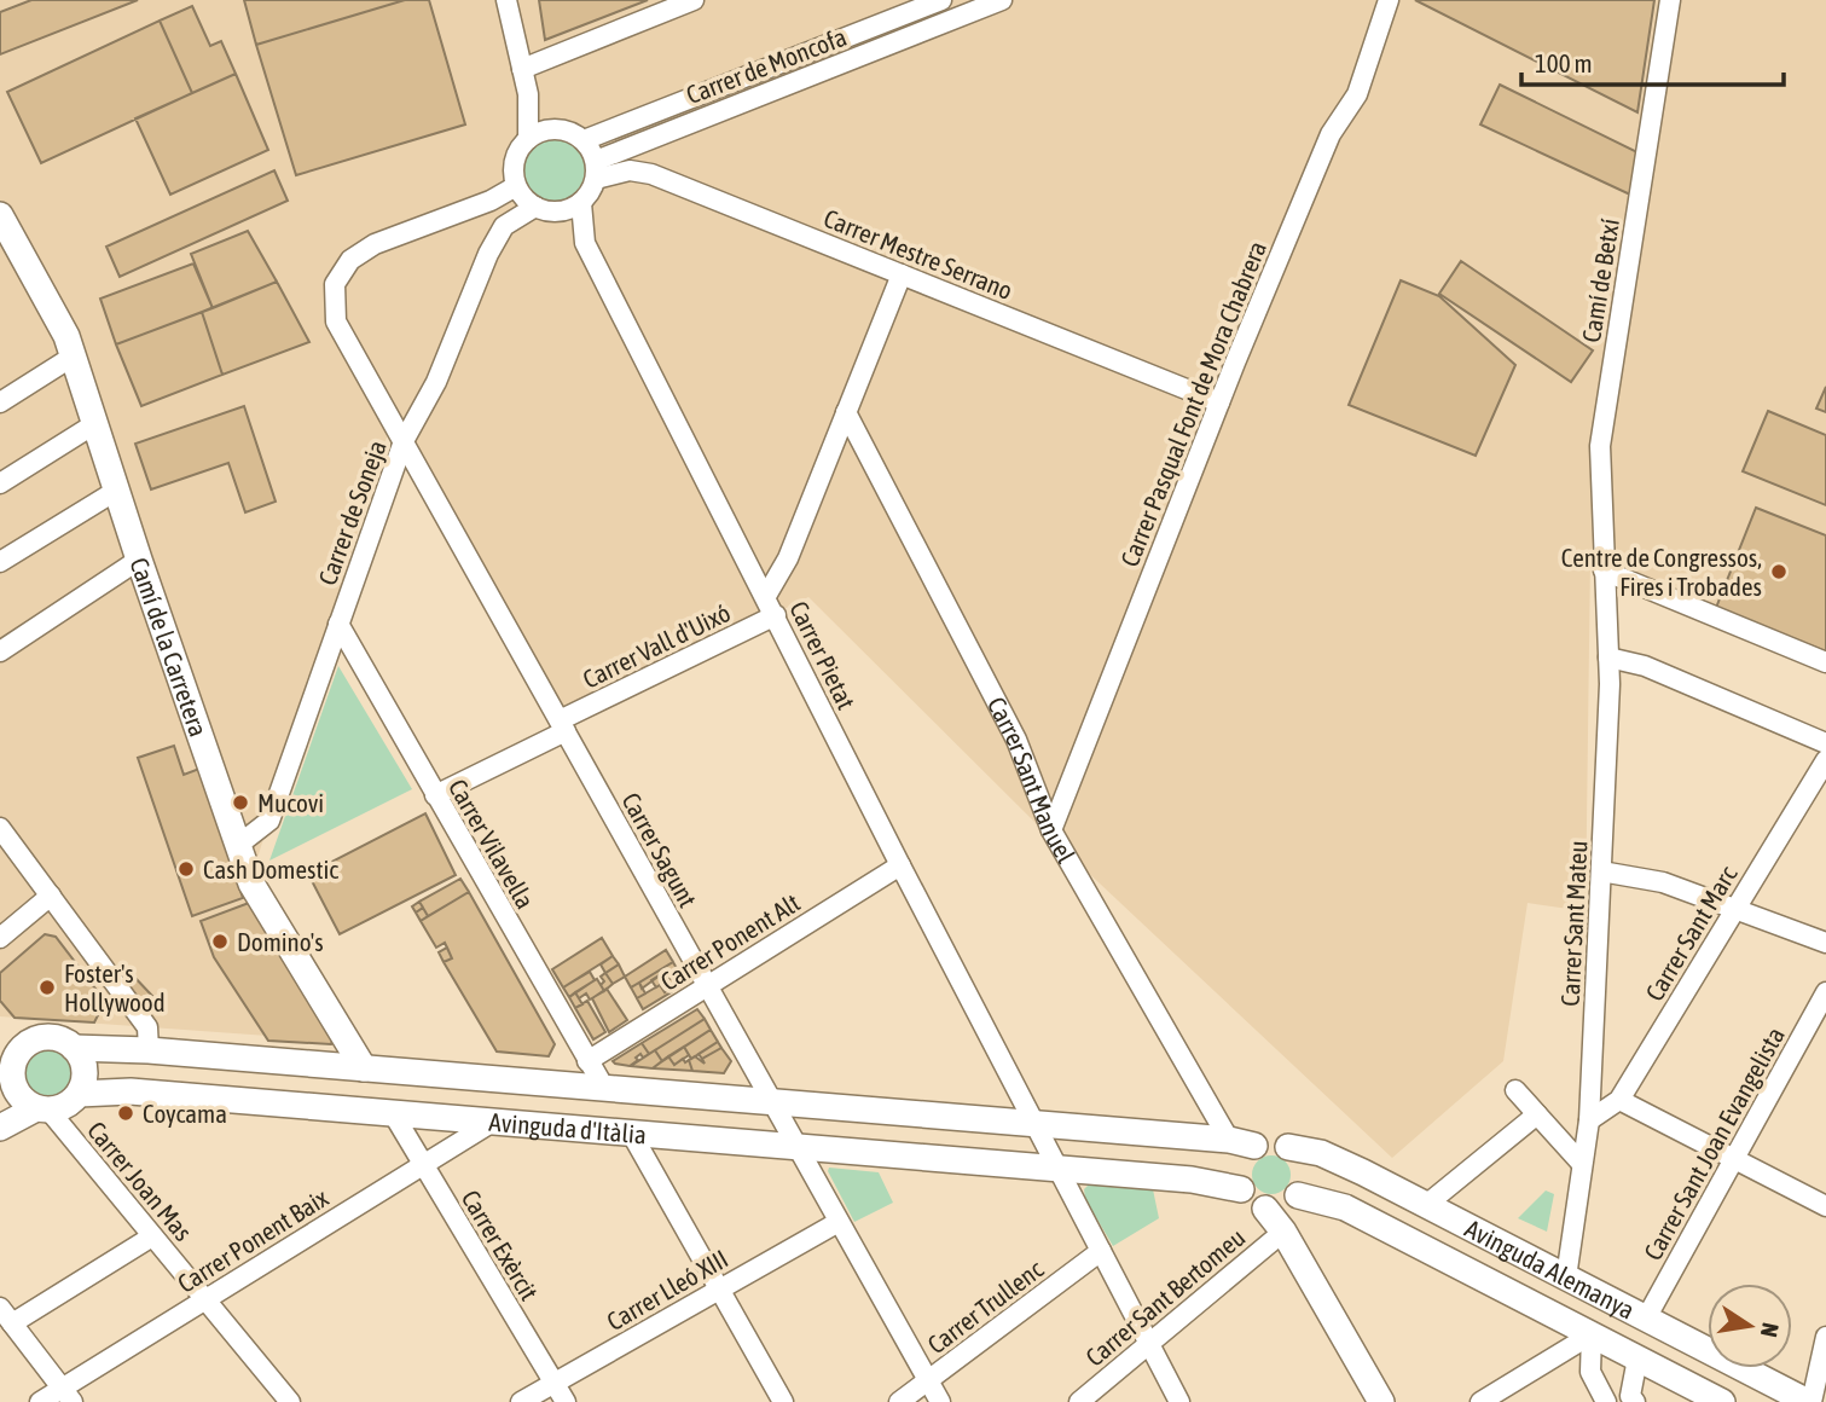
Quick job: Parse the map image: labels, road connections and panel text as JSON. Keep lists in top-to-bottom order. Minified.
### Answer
{"streets":{"main road":["Camí de la Carretera","Avinguda d'Itàlia","Avinguda Alemanya"],"street":["Carrer de Moncofa","Carrer Mestre Serrano","Camí de Betxí","Carrer Pasqual Font de Mora Chabrera","Carrer de Soneja","Carrer Vall d'Uixó","Carrer Pietat","Carrer Sant Manuel","Carrer Vilavella","Carrer Sagunt","Carrer Sant Mateu","Carrer Sant Marc","Carrer Ponent Alt","Carrer Sant Joan Evangelista","Carrer Joan Mas","Carrer Ponent Baix","Carrer Exèrcit","Carrer Lleó XIII","Carrer Sant Bertomeu","Carrer Trullenc"]},"crossings":[["Carrer de Moncofa","Carrer Mestre Serrano"],["Carrer de Moncofa","Carrer de Soneja"],["Carrer de Moncofa","Carrer Pietat"],["Carrer de Moncofa","Carrer Sagunt"],["Carrer Mestre Serrano","Carrer Pasqual Font de Mora Chabrera"],["Carrer Mestre Serrano","Carrer de Soneja"],["Carrer Mestre Serrano","Carrer Pietat"],["Carrer Mestre Serrano","Carrer Sagunt"],["Camí de Betxí","Carrer Sant Mateu"],["Carrer Pasqual Font de Mora Chabrera","Carrer Sant Manuel"],["Carrer de Soneja","Camí de la Carretera"],["Carrer de Soneja","Carrer Pietat"],["Carrer de Soneja","Carrer Vilavella"],["Carrer de Soneja","Carrer Sagunt"],["Carrer Vall d'Uixó","Carrer Pietat"],["Carrer Vall d'Uixó","Carrer Vilavella"],["Carrer Vall d'Uixó","Carrer Sagunt"],["Camí de la Carretera","Avinguda d'Itàlia"],["Carrer Pietat","Carrer Sagunt"],["Carrer Pietat","Carrer Ponent Alt"],["Carrer Pietat","Avinguda d'Itàlia"],["Carrer Sant Manuel","Avinguda d'Itàlia"],["Carrer Sant Manuel","Avinguda Alemanya"],["Carrer Vilavella","Carrer Ponent Alt"],["Carrer Vilavella","Avinguda d'Itàlia"],["Carrer Sagunt","Carrer Ponent Alt"],["Carrer Sagunt","Avinguda d'Itàlia"],["Carrer Sagunt","Carrer Lleó XIII"],["Carrer Sagunt","Carrer Trullenc"],["Carrer Sant Mateu","Carrer Sant Marc"],["Carrer Sant Mateu","Avinguda Alemanya"],["Avinguda d'Itàlia","Carrer Joan Mas"],["Avinguda d'Itàlia","Carrer Ponent Baix"],["Avinguda d'Itàlia","Carrer Exèrcit"],["Avinguda d'Itàlia","Avinguda Alemanya"],["Carrer Sant Joan Evangelista","Avinguda Alemanya"],["Carrer Joan Mas","Carrer Ponent Baix"],["Carrer Ponent Baix","Carrer Exèrcit"],["Carrer Exèrcit","Carrer Lleó XIII"]],"places":["Centre de Congressos, Fires i Trobades","Mucovi","Cash Domestic","Domino's","Foster's Hollywood","Coycama"],"scale_bar":"100 m","north":"right"}
